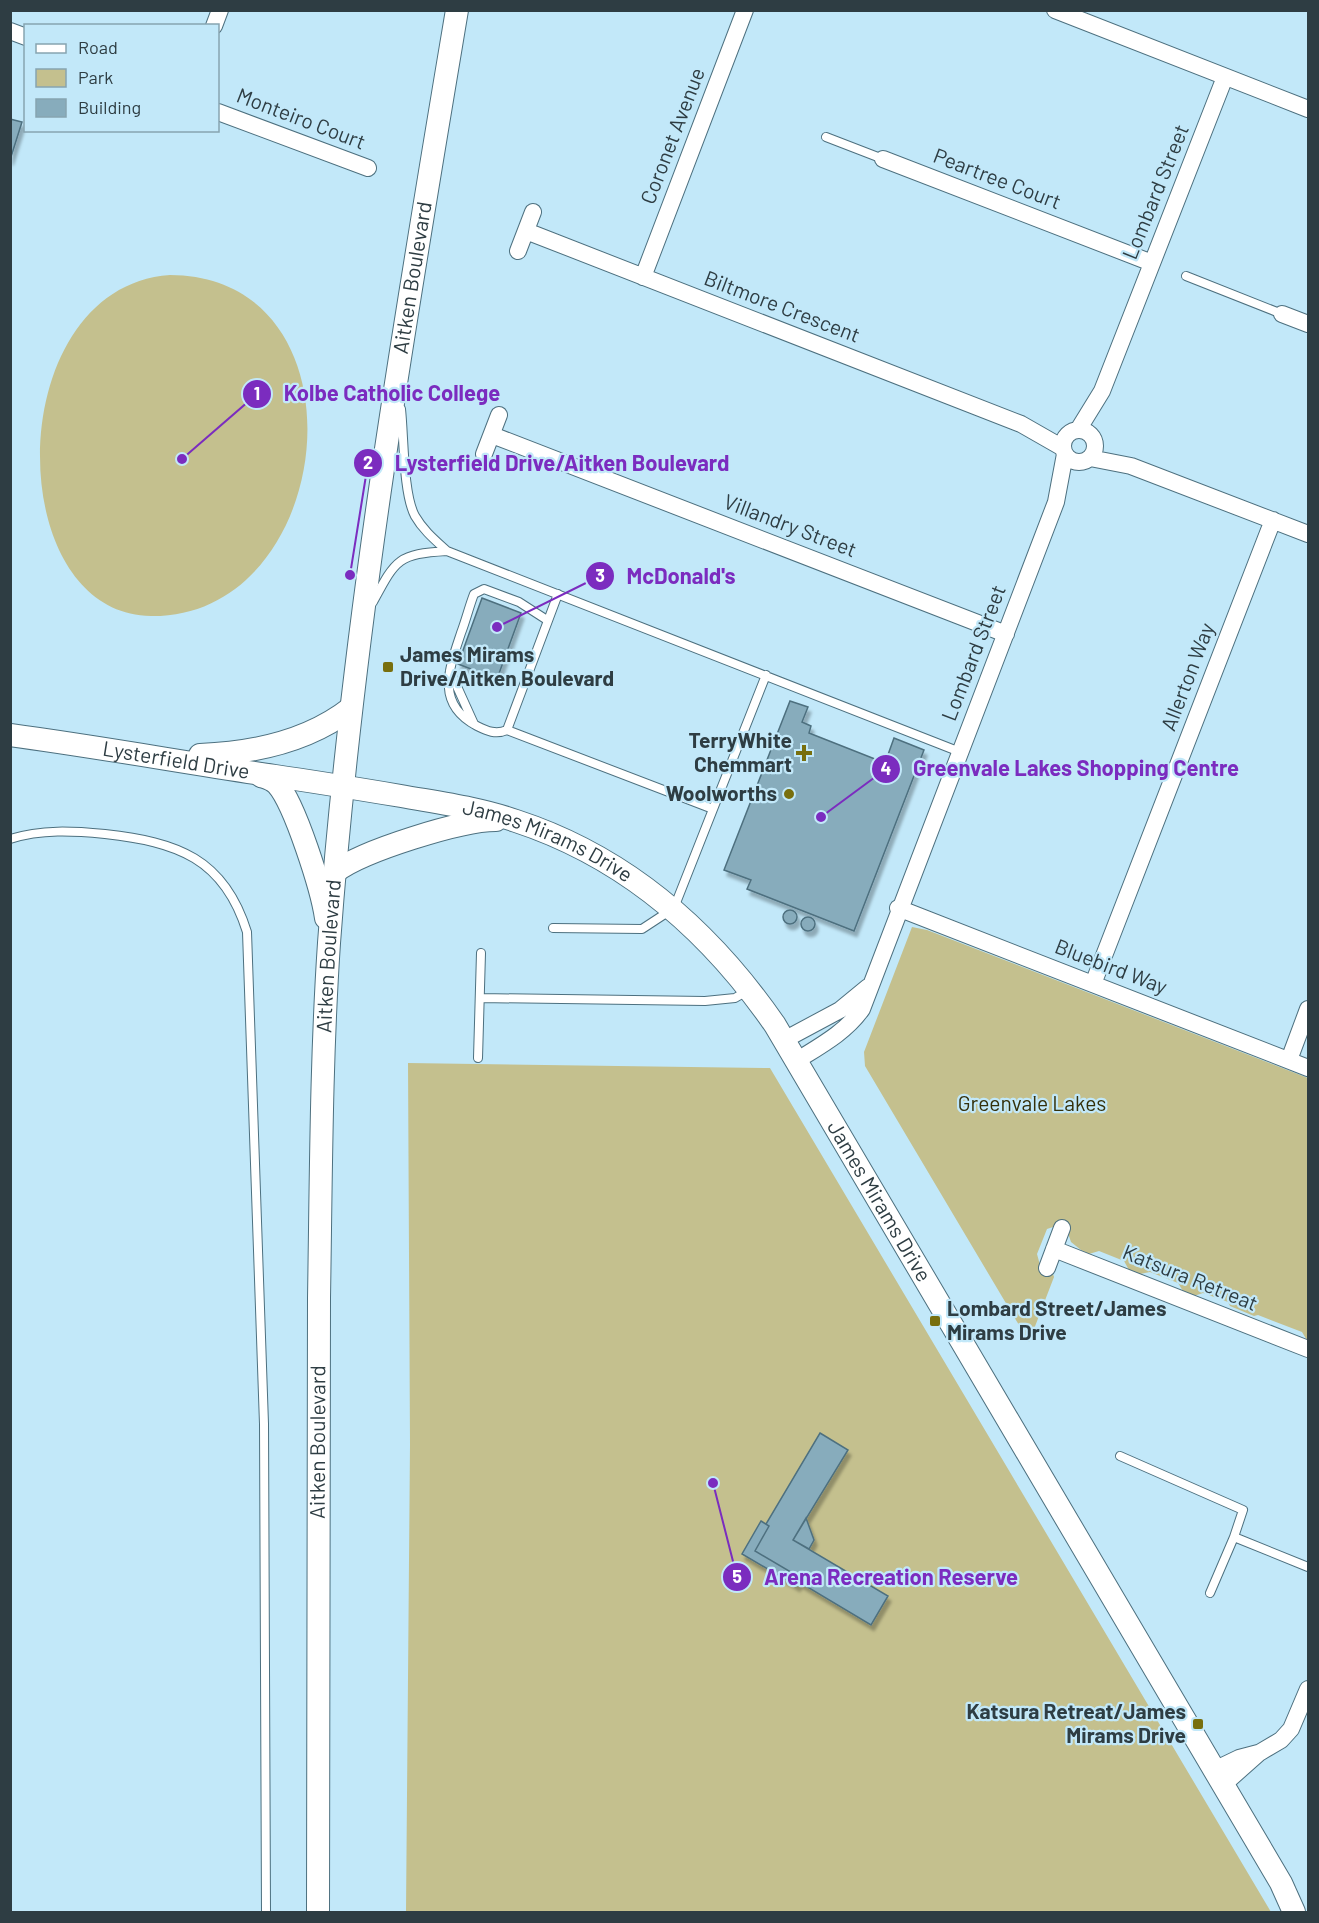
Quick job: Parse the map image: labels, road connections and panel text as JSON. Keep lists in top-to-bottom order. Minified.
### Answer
{"streets":{"street":["Monteiro Court","Coronet Avenue","Peartree Court","Lombard Street","Aitken Boulevard","Biltmore Crescent","Villandry Street","Allerton Way","Lysterfield Drive","James Mirams Drive","Bluebird Way","Katsura Retreat"]},"crossings":[["Coronet Avenue","Biltmore Crescent"],["Peartree Court","Lombard Street"],["Lombard Street","Biltmore Crescent"],["Lombard Street","Villandry Street"],["Lombard Street","James Mirams Drive"],["Lombard Street","Bluebird Way"],["Aitken Boulevard","Lysterfield Drive"],["Aitken Boulevard","James Mirams Drive"],["Biltmore Crescent","Allerton Way"],["Allerton Way","Bluebird Way"],["Lysterfield Drive","James Mirams Drive"]],"parks":["Greenvale Lakes"],"places":{"other":["Kolbe Catholic College","Lysterfield Drive/Aitken Boulevard","McDonald's","Woolworths","Greenvale Lakes Shopping Centre","Arena Recreation Reserve"],"transit":["James Mirams Drive/Aitken Boulevard","Lombard Street/James Mirams Drive","Katsura Retreat/James Mirams Drive"],"health":["TerryWhite Chemmart"]},"legend":["Road","Park","Building"]}
